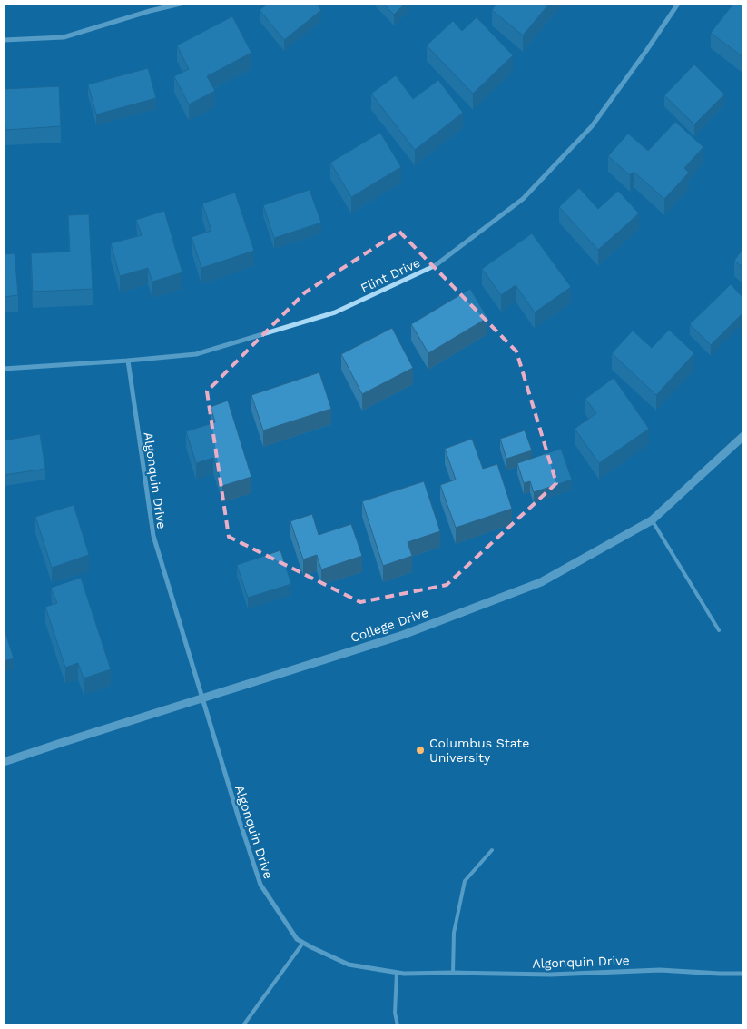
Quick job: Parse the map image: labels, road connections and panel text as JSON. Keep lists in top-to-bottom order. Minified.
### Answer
{"streets":{"street":["Flint Drive","Algonquin Drive","College Drive"]},"crossings":[["Flint Drive","Algonquin Drive"],["Algonquin Drive","College Drive"]],"places":["Columbus State University"]}
